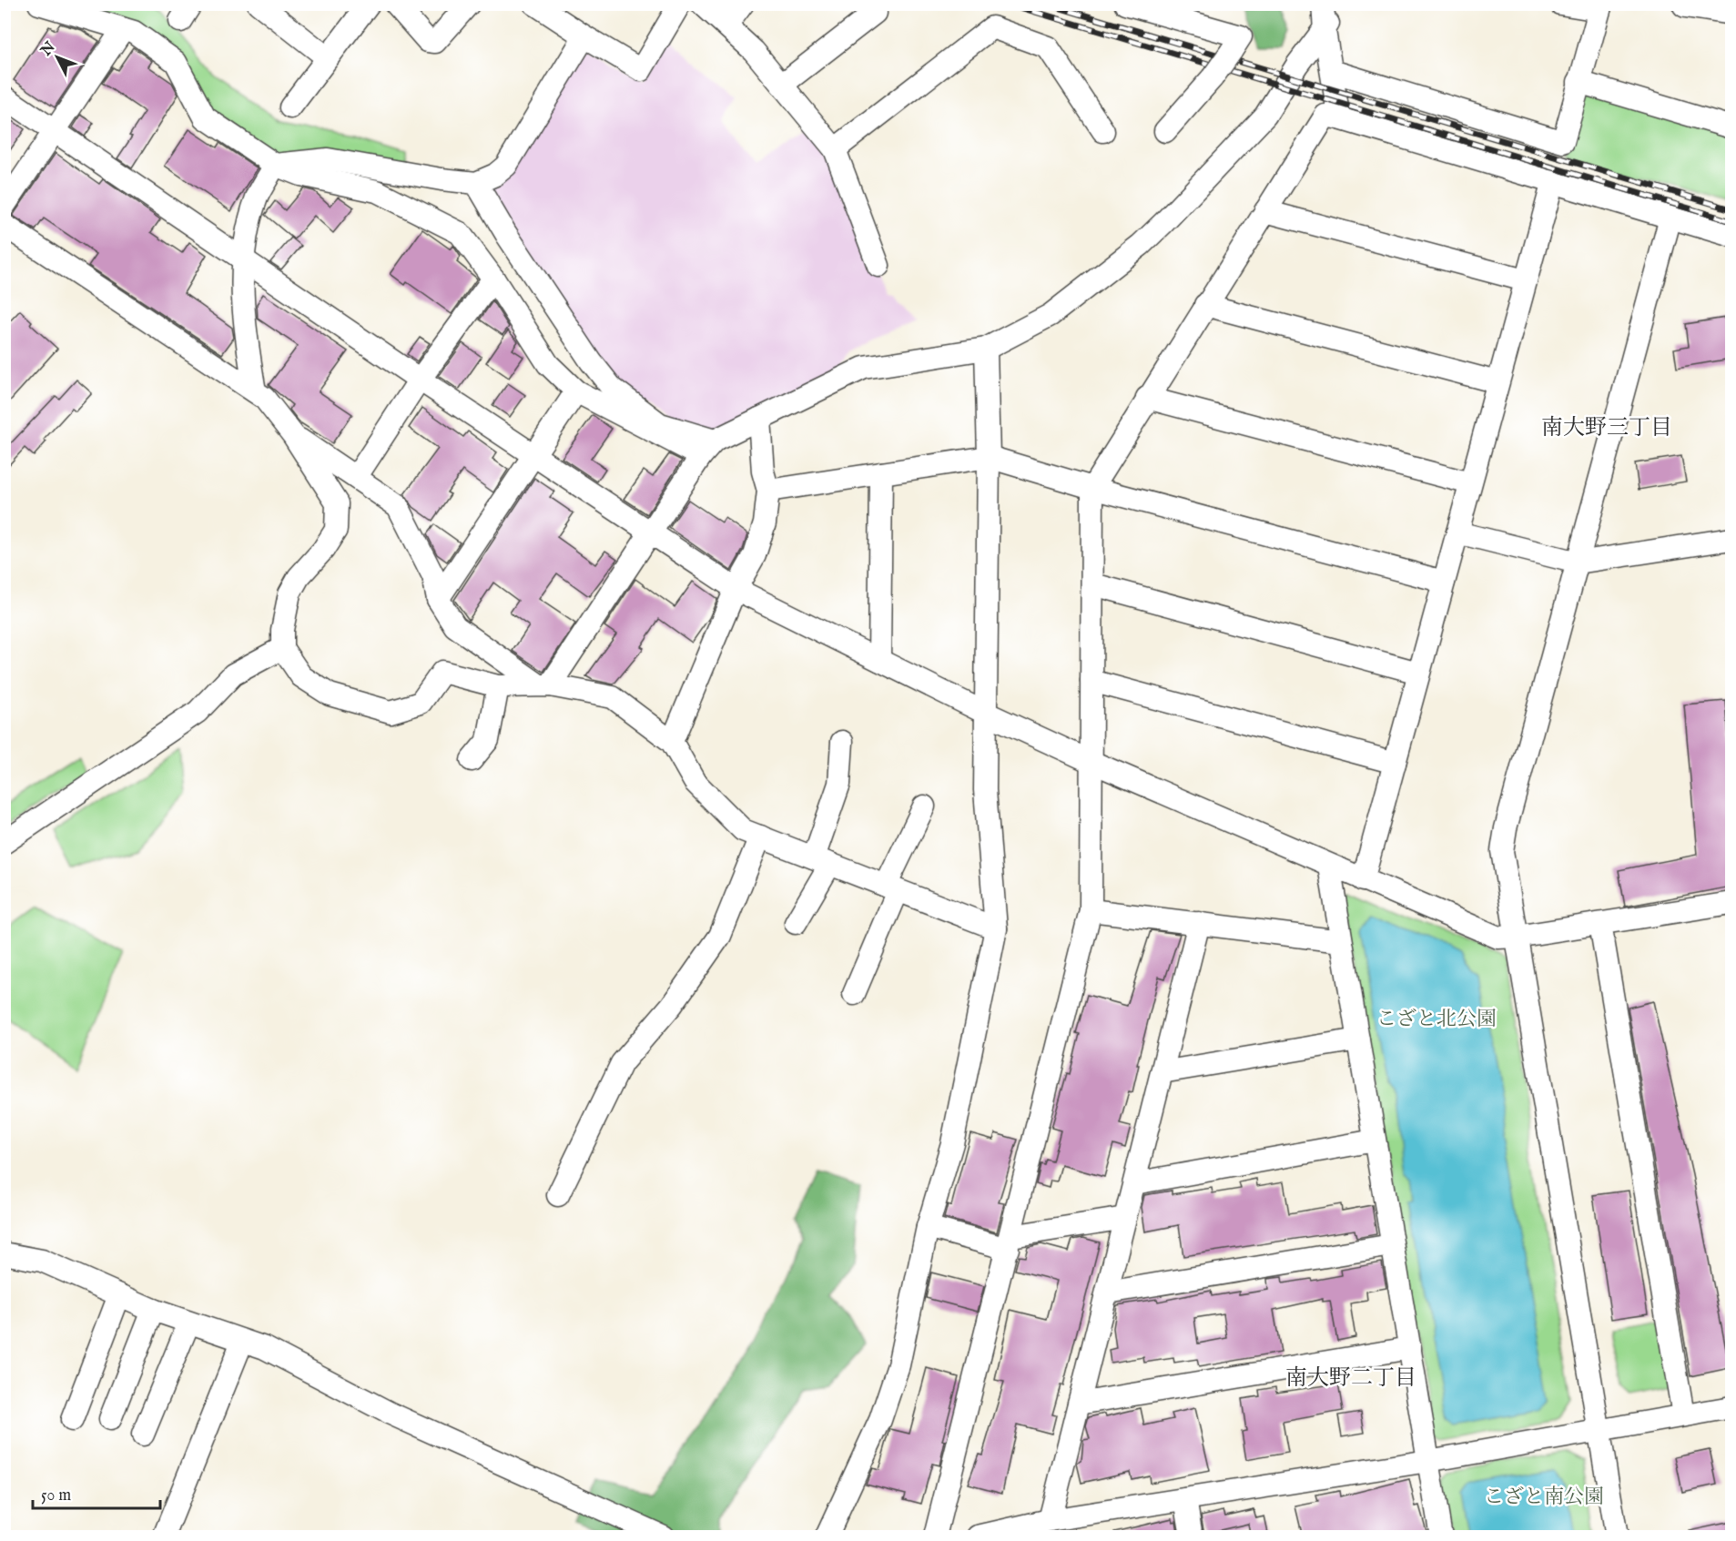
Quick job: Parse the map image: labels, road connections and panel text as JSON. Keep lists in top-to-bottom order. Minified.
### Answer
{"districts":["南大野三丁目","南大野二丁目"],"parks":["こざと北公園","こざと南公園"],"scale_bar":"50 m","north":"top left"}
